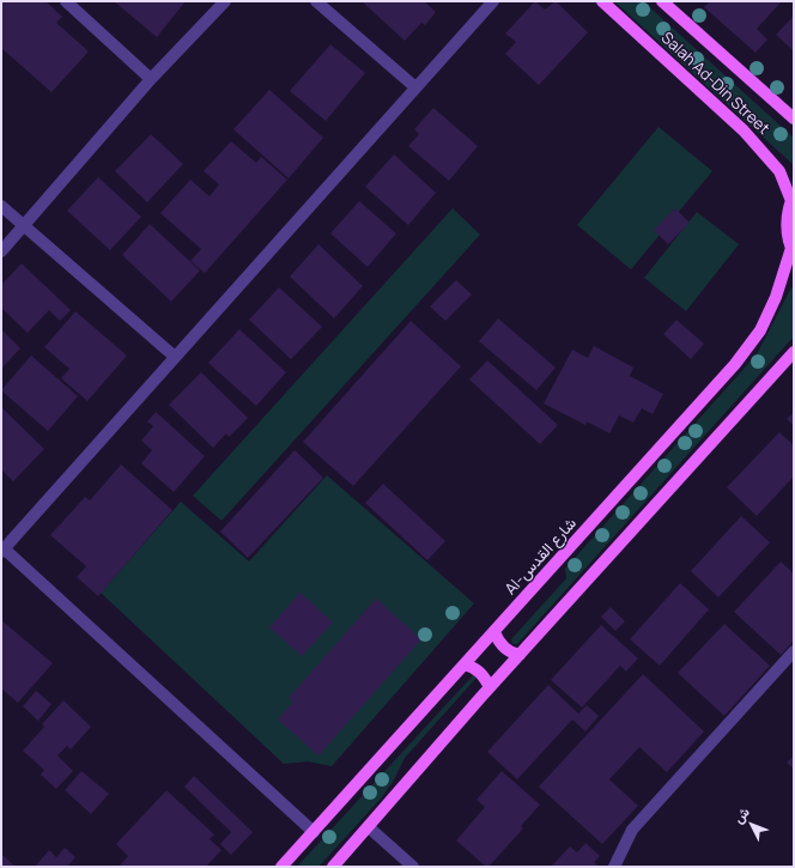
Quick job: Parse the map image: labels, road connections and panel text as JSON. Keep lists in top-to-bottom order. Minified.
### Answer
{"streets":{"main road":["Salah Ad-Din Street","Al-شارع القدس"]},"north":"top left"}
